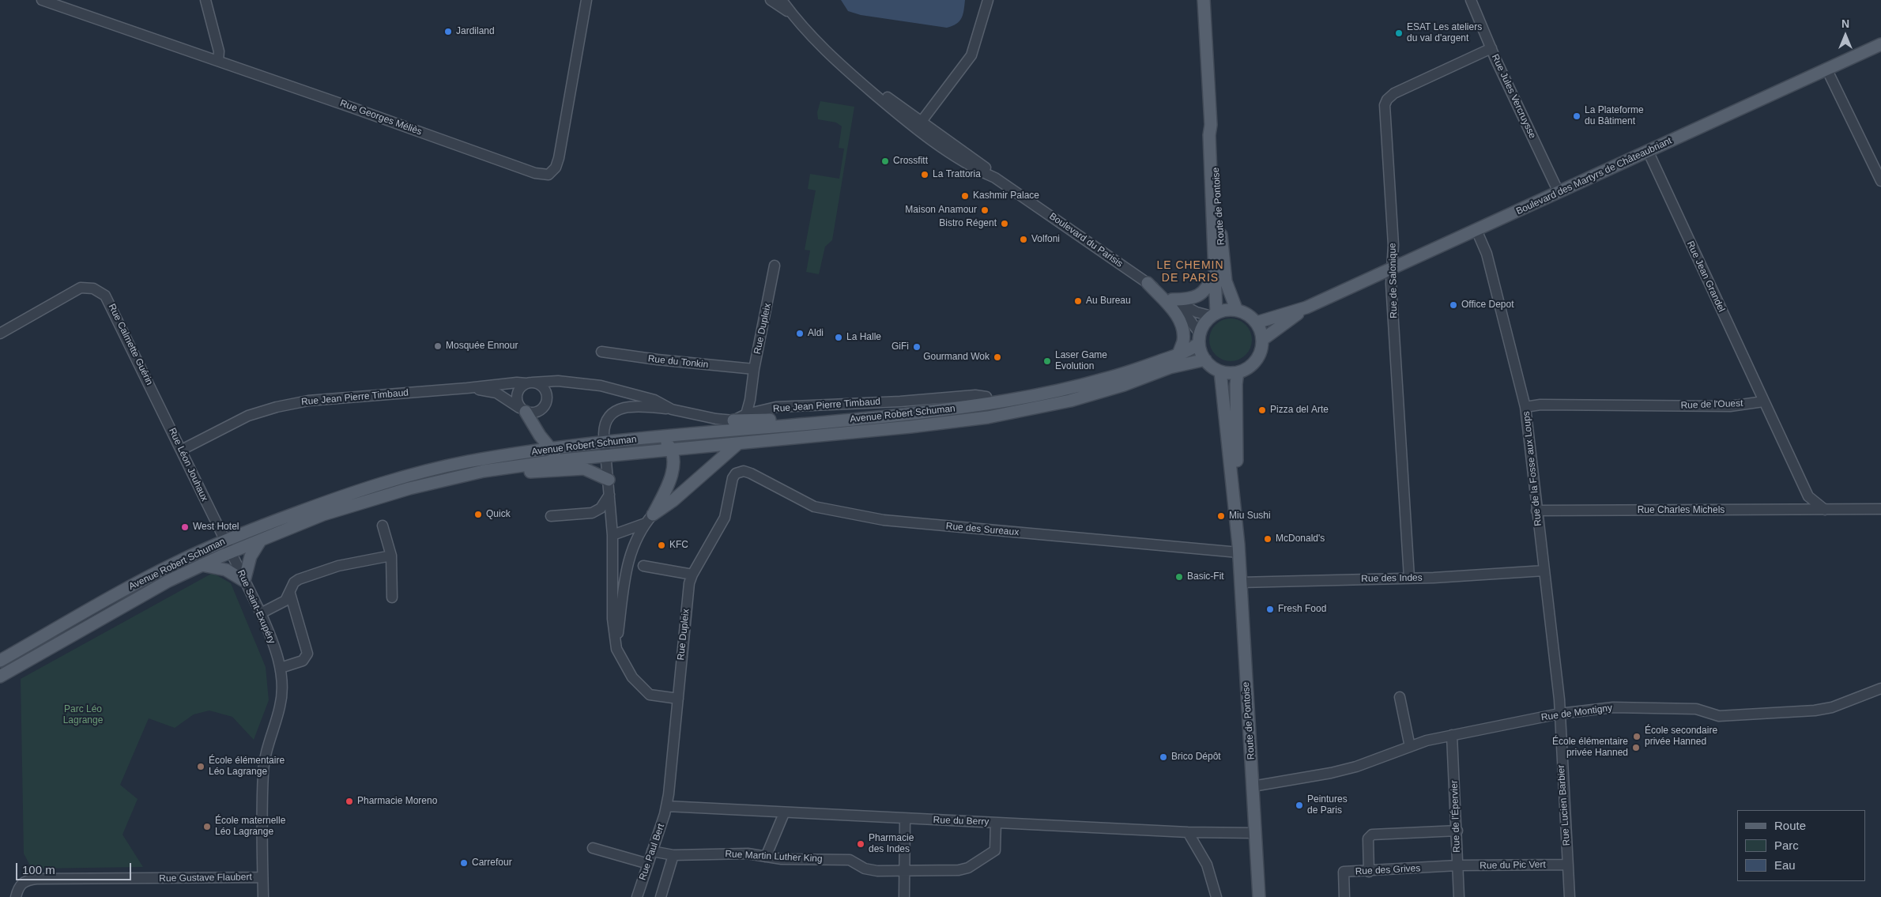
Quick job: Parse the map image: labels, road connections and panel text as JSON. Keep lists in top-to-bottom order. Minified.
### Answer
{"streets":{"main road":["Boulevard des Martyrs de Châteaubriant","Route de Pontoise","Avenue Robert Schuman"],"street":["Rue Jules Vercruysse","Rue Georges Méliès","Boulevard du Parisis","Rue Jean Grandel","Rue de Salonique","Rue Dupleix","Rue Calmette Guérin","Rue du Tonkin","Rue Jean Pierre Timbaud","Rue de l'Ouest","Rue Léon Jouhaux","Rue de la Fosse aux Loups","Rue Charles Michels","Rue des Sureaux","Rue des Indes","Rue Saint-Exupéry","Rue de Montigny","Rue Lucien Barbier","Rue de l'Épervier","Rue du Berry","Rue Paul Bert","Rue Martin Luther King","Rue du Pic Vert","Rue des Grives","Rue Gustave Flaubert"]},"crossings":[["Rue Jules Vercruysse","Boulevard des Martyrs de Châteaubriant"],["Rue Jules Vercruysse","Rue de Salonique"],["Boulevard des Martyrs de Châteaubriant","Route de Pontoise"],["Boulevard des Martyrs de Châteaubriant","Boulevard du Parisis"],["Boulevard des Martyrs de Châteaubriant","Rue Jean Grandel"],["Boulevard des Martyrs de Châteaubriant","Rue de Salonique"],["Boulevard des Martyrs de Châteaubriant","Avenue Robert Schuman"],["Boulevard des Martyrs de Châteaubriant","Rue de la Fosse aux Loups"],["Route de Pontoise","Boulevard du Parisis"],["Route de Pontoise","Avenue Robert Schuman"],["Route de Pontoise","Rue des Sureaux"],["Route de Pontoise","Rue des Indes"],["Route de Pontoise","Rue de Montigny"],["Route de Pontoise","Rue du Berry"],["Boulevard du Parisis","Avenue Robert Schuman"],["Rue Jean Grandel","Rue de l'Ouest"],["Rue de Salonique","Rue des Indes"],["Rue Dupleix","Rue du Tonkin"],["Rue Dupleix","Rue Jean Pierre Timbaud"],["Rue Dupleix","Rue des Sureaux"],["Rue Dupleix","Rue du Berry"],["Rue Dupleix","Rue Paul Bert"],["Rue Calmette Guérin","Rue Léon Jouhaux"],["Rue Jean Pierre Timbaud","Avenue Robert Schuman"],["Rue Jean Pierre Timbaud","Rue Léon Jouhaux"],["Rue de l'Ouest","Rue de la Fosse aux Loups"],["Avenue Robert Schuman","Rue Léon Jouhaux"],["Avenue Robert Schuman","Rue Saint-Exupéry"],["Rue Léon Jouhaux","Rue Saint-Exupéry"],["Rue de la Fosse aux Loups","Rue Charles Michels"],["Rue de la Fosse aux Loups","Rue des Indes"],["Rue de la Fosse aux Loups","Rue de Montigny"],["Rue de la Fosse aux Loups","Rue Lucien Barbier"],["Rue Saint-Exupéry","Rue Gustave Flaubert"],["Rue de Montigny","Rue Lucien Barbier"],["Rue de Montigny","Rue de l'Épervier"],["Rue Lucien Barbier","Rue du Pic Vert"],["Rue de l'Épervier","Rue du Pic Vert"],["Rue de l'Épervier","Rue des Grives"],["Rue du Berry","Rue Paul Bert"],["Rue Paul Bert","Rue Martin Luther King"],["Rue du Pic Vert","Rue des Grives"]],"districts":["LE CHEMIN DE PARIS"],"parks":["Parc Léo Lagrange"],"places":["Jardiland","ESAT Les ateliers du val d'argent","La Plateforme du Bâtiment","Crossfitt","La Trattoria","Kashmir Palace","Maison Anamour","Bistro Régent","Volfoni","Au Bureau","Office Depot","Aldi","La Halle","Mosquée Ennour","GiFi","Gourmand Wok","Laser Game Evolution","Pizza del Arte","Quick","Miu Sushi","West Hotel","McDonald's","KFC","Basic-Fit","Fresh Food","École secondaire privée Hanned","École élémentaire privée Hanned","Brico Dépôt","École élémentaire Léo Lagrange","Pharmacie Moreno","Peintures de Paris","École maternelle Léo Lagrange","Pharmacie des Indes","Carrefour"],"legend":["Route","Parc","Eau"],"scale_bar":"100 m","north":"top"}
